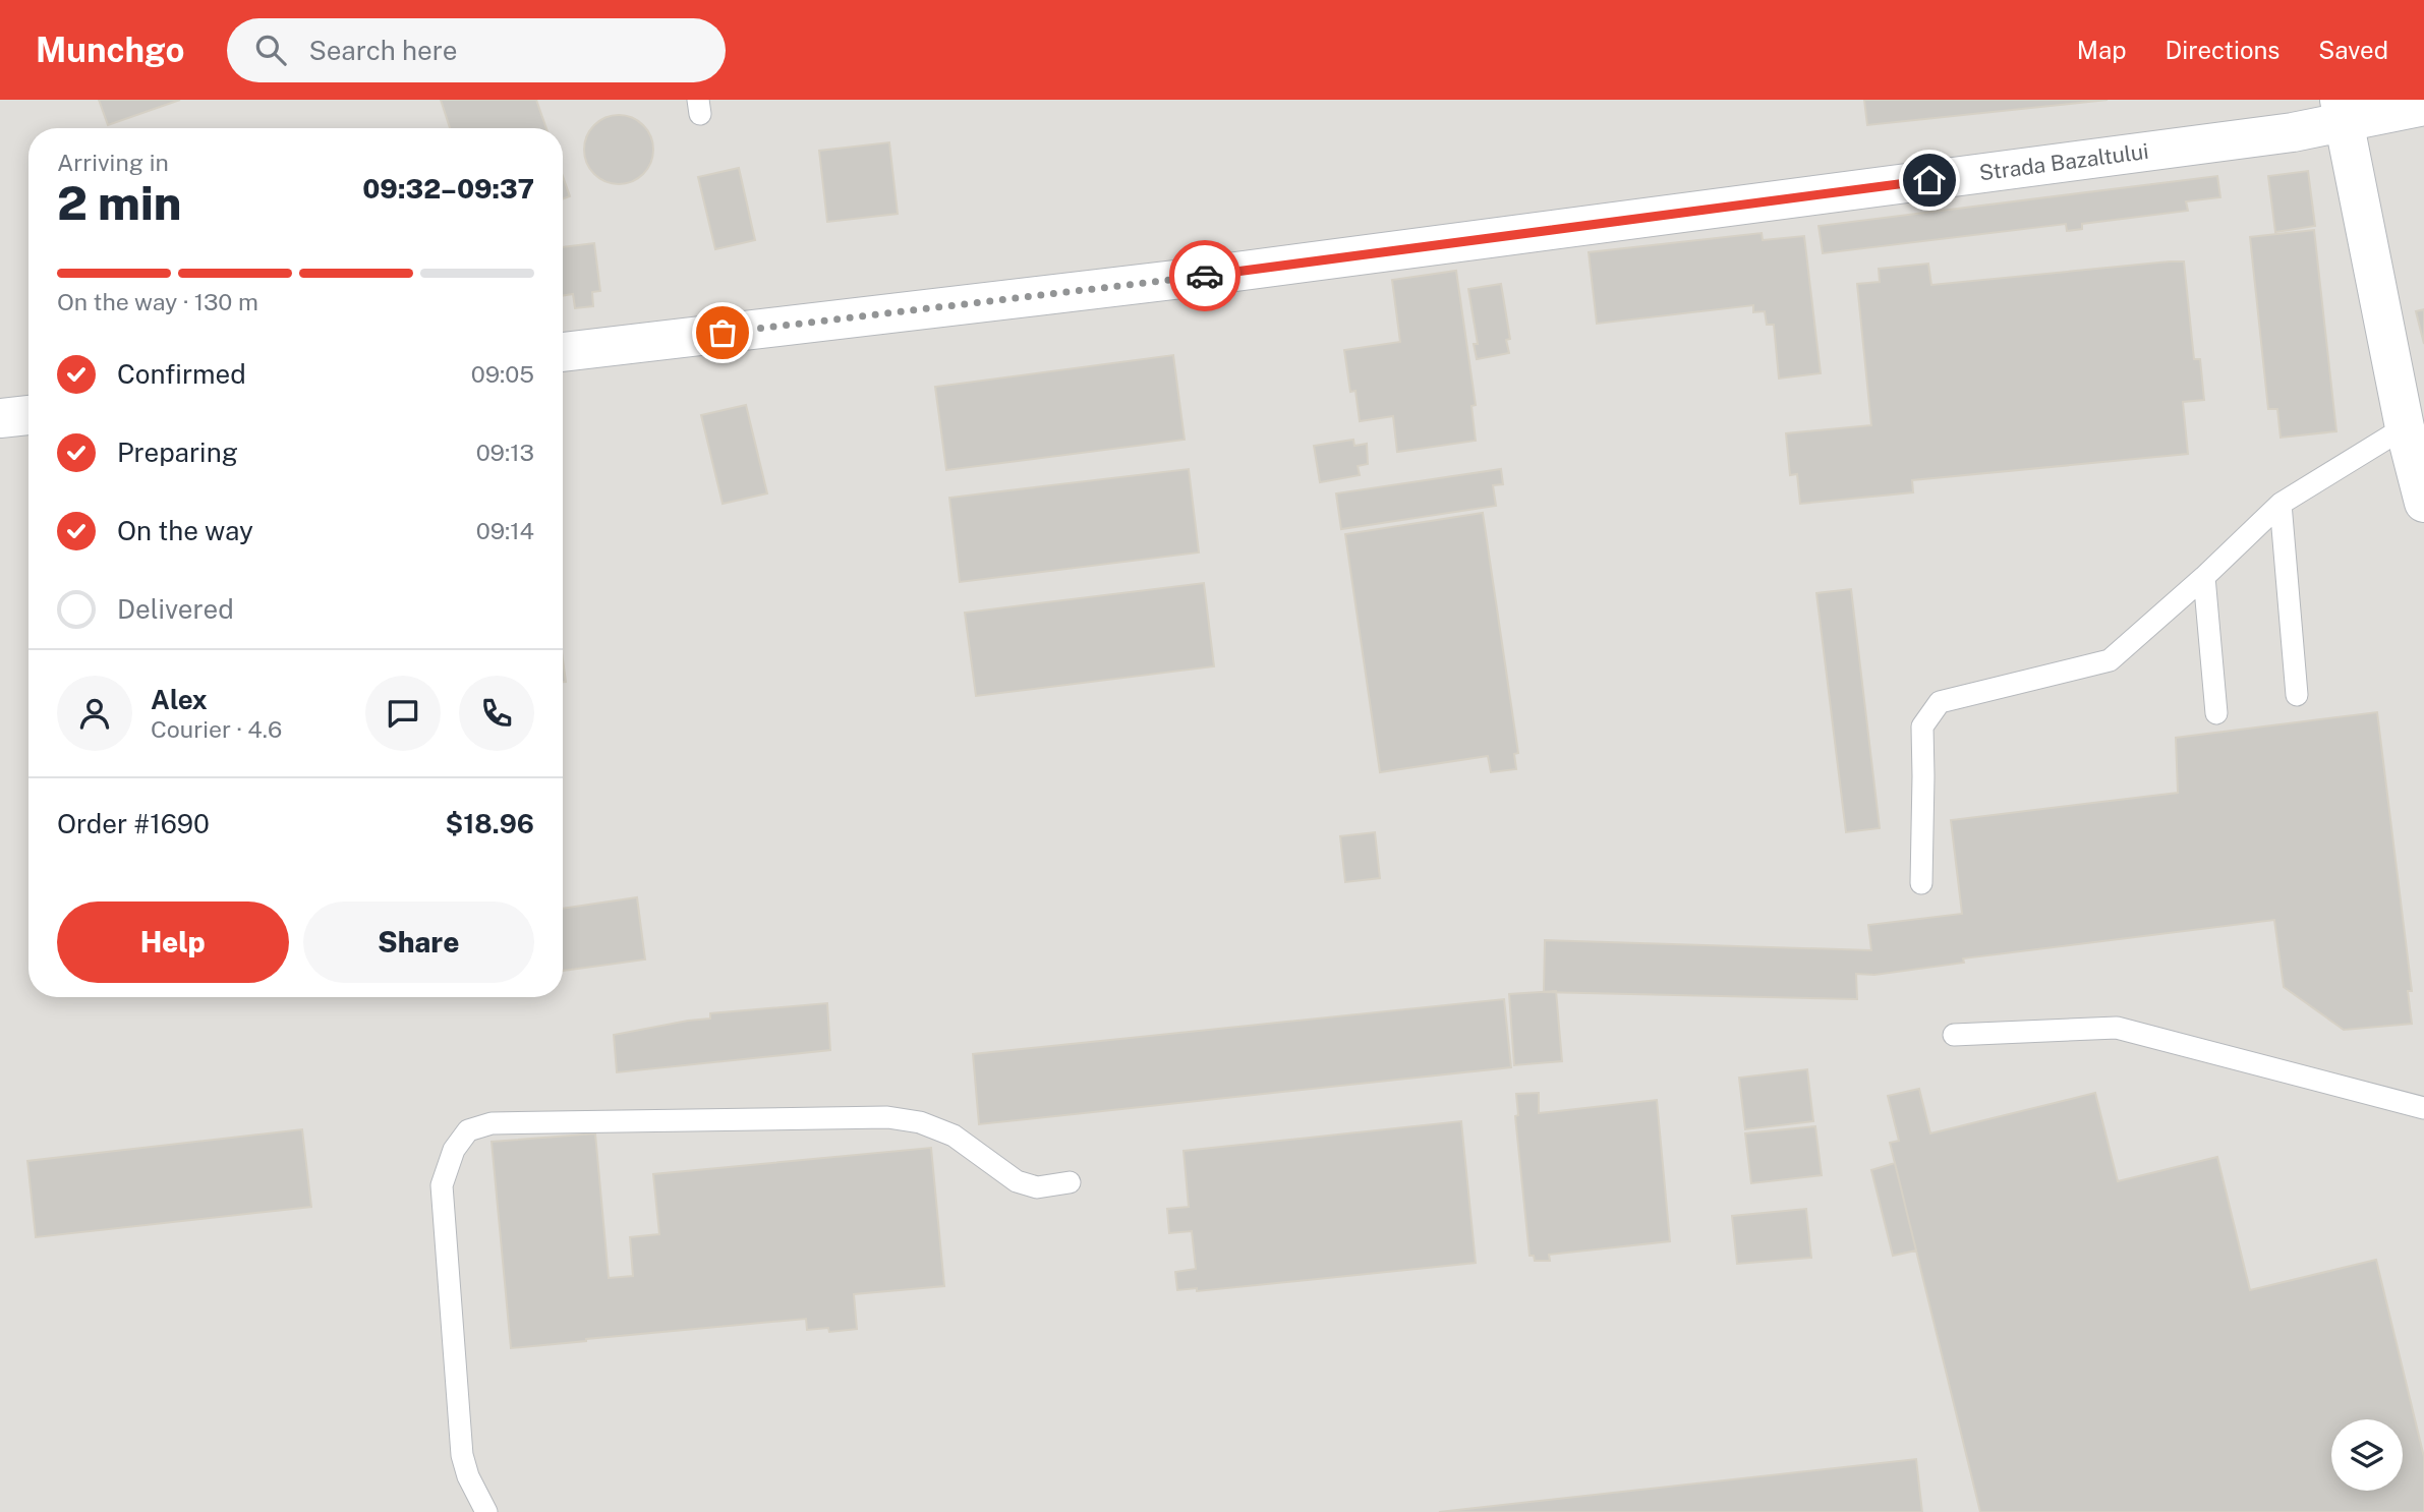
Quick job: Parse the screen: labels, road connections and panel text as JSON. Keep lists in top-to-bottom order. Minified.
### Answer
{"streets":{"street":["Strada Bazaltului"]},"page":{"header":"Munchgo","search":"Search here","nav":["Map","Directions","Saved"],"heading":["2 min","Arriving in","09:32–09:37"],"panel":["Alex","Courier · 4.6","Order #1690","$18.96"],"bar":"On the way · 130 m","list":[["Confirmed","09:05"],["Preparing","09:13"],["On the way","09:14"],"Delivered"],"buttons":["Help","Share"]}}
